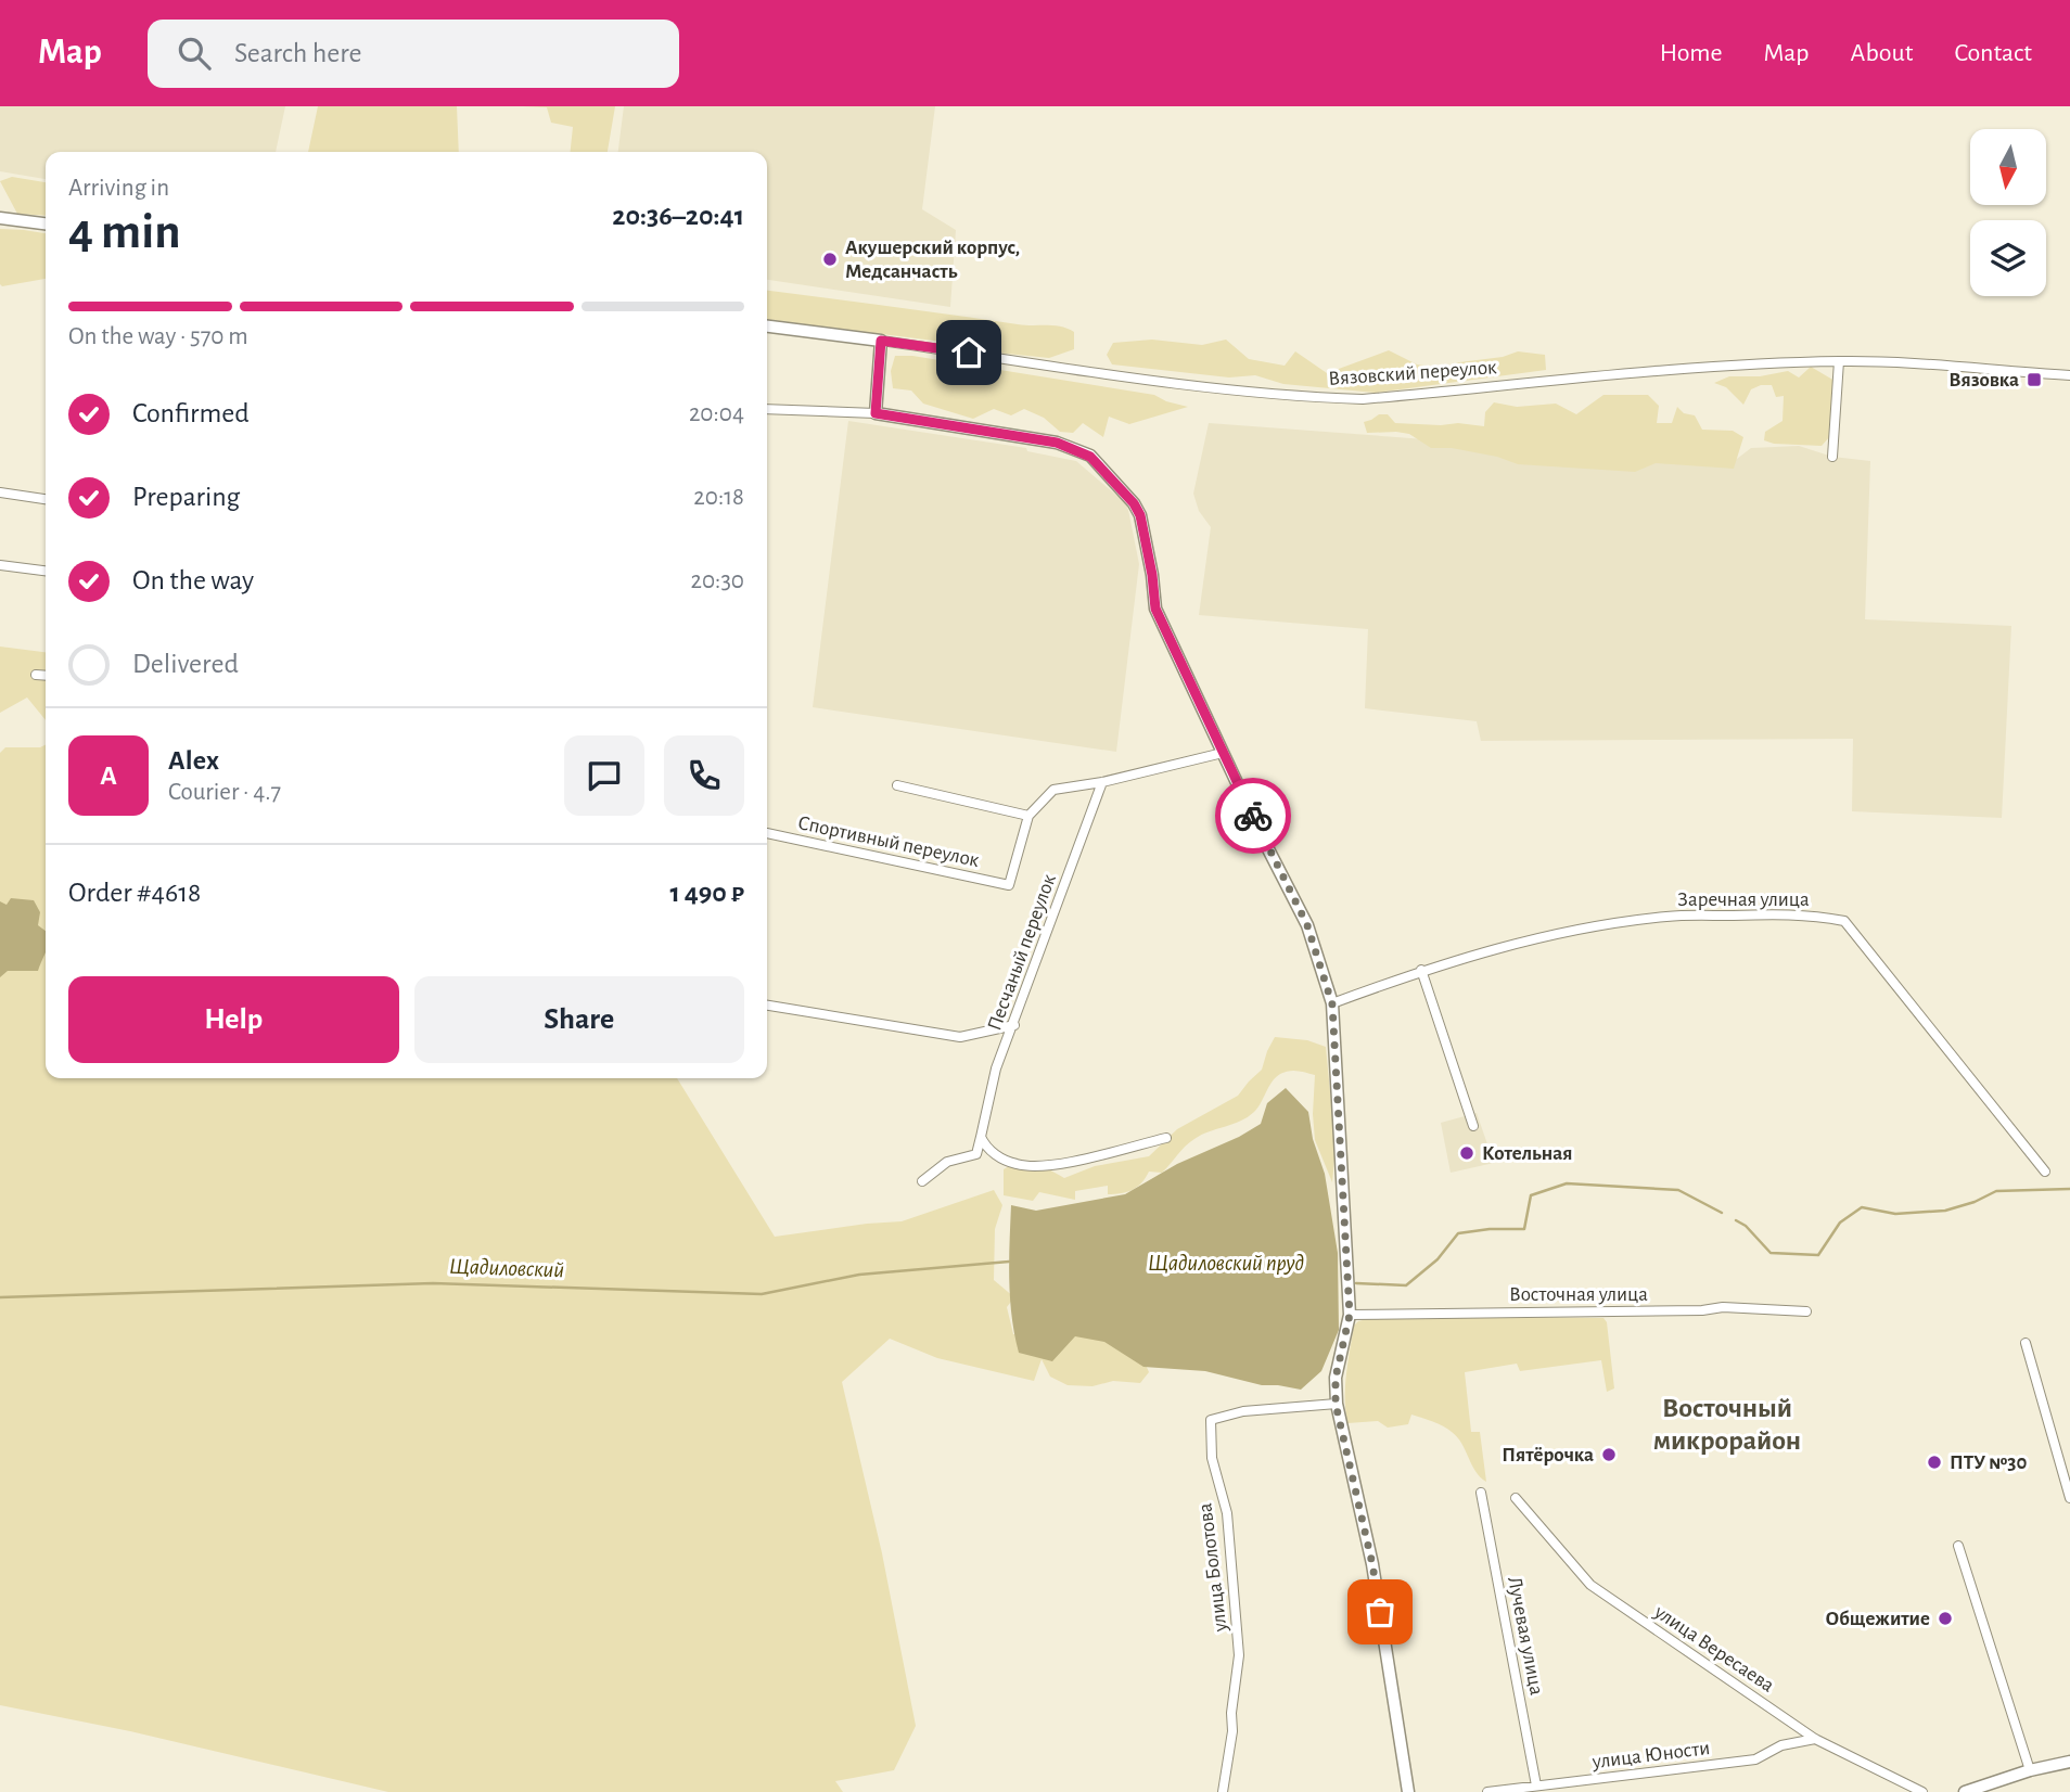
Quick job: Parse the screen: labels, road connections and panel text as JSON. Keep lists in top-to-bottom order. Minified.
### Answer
{"streets":{"street":["Вязовский переулок","Спортивный переулок","Заречная улица","Песчаный переулок","Восточная улица","улица Болотова","Лучевая улица","улица Вересаева","улица Юности"]},"crossings":[["Лучевая улица","улица Юности"],["улица Вересаева","улица Юности"]],"districts":["Восточный микрорайон"],"water":["Щадиловский пруд","Щадиловский"],"places":{"other":["Акушерский корпус, Медсанчасть","Котельная","Пятёрочка","ПТУ №30","Общежитие"],"transit":["Вязовка"]},"north":"bottom","page":{"header":"Map","search":"Search here","nav":["Home","Map","About","Contact"],"heading":["4 min","Arriving in","20:36–20:41"],"panel":["Alex","Courier · 4.7","Order #4618","1 490 ₽"],"bar":"On the way · 570 m","list":[["Confirmed","20:04"],["Preparing","20:18"],["On the way","20:30"],"Delivered"],"round":"A","buttons":["Help","Share"]}}
